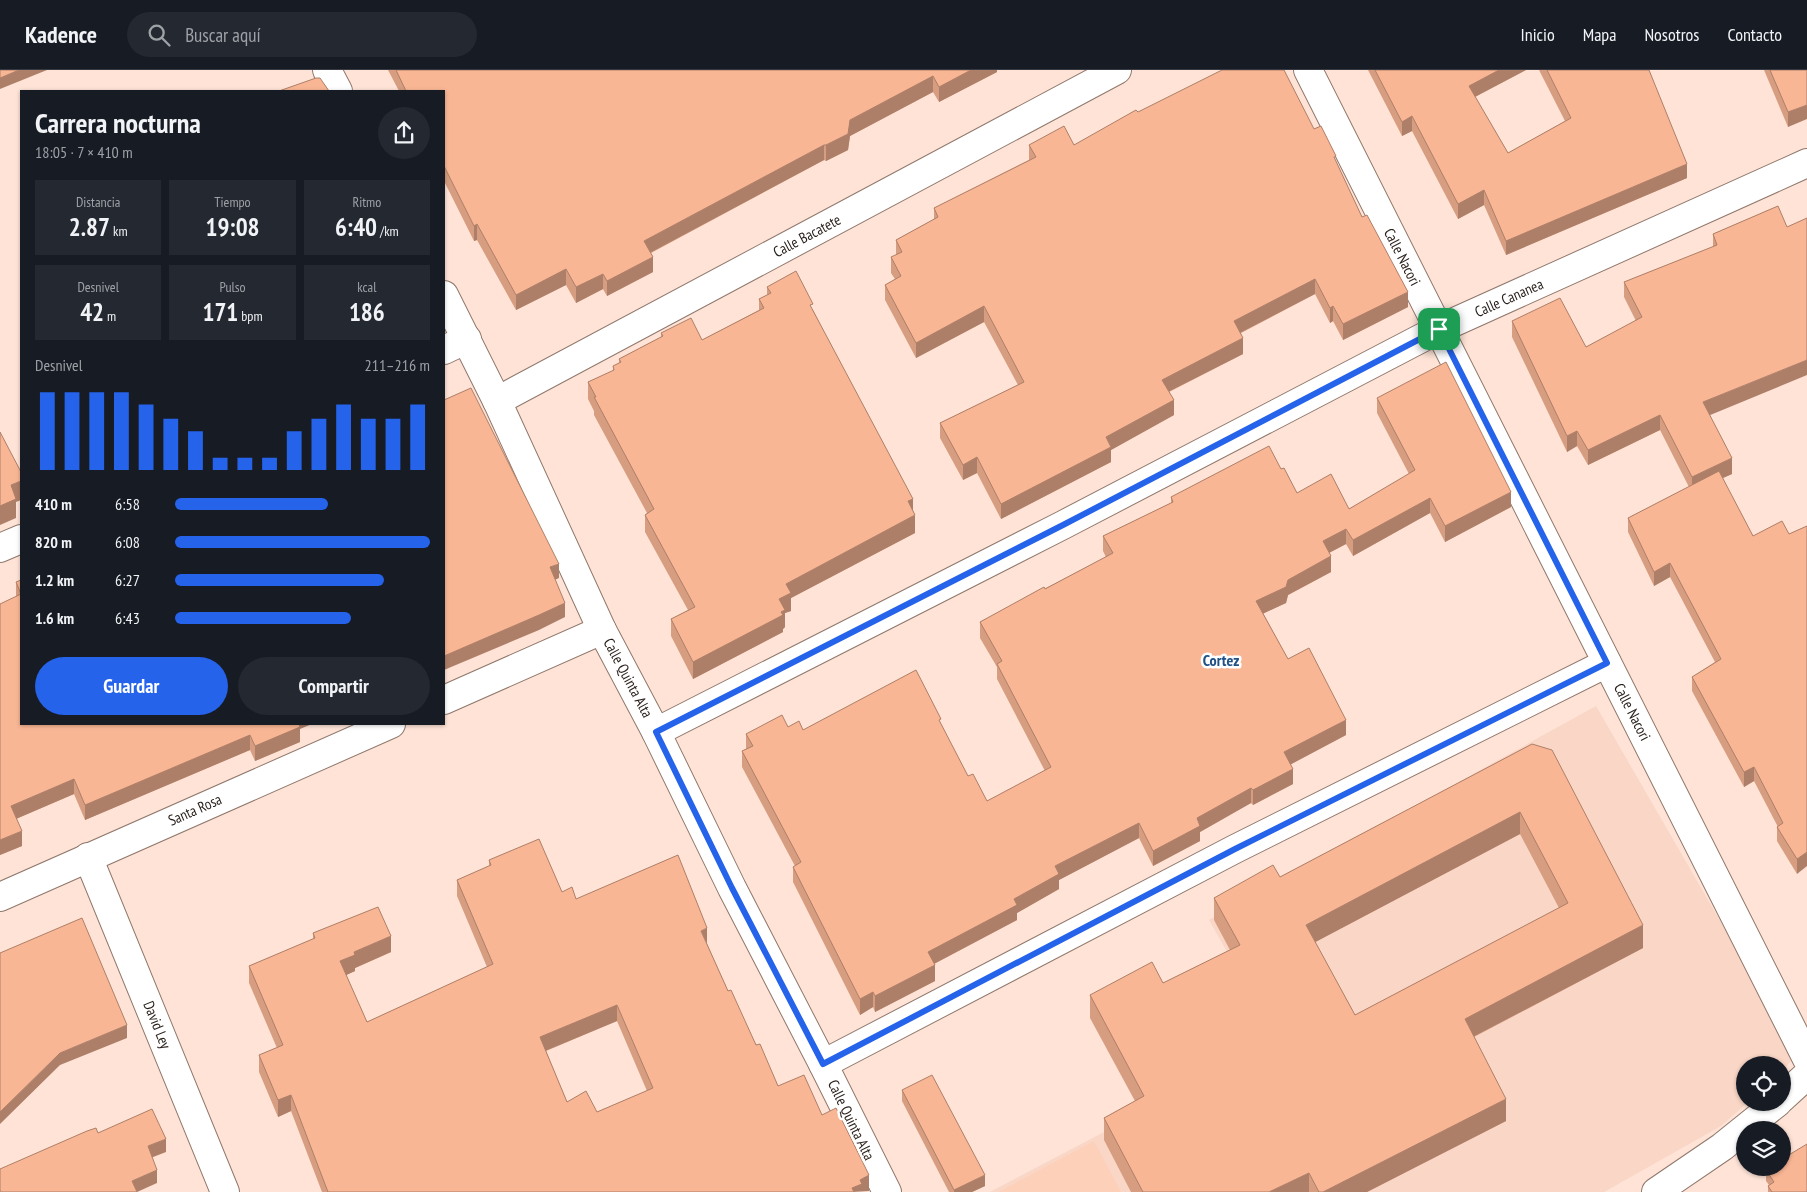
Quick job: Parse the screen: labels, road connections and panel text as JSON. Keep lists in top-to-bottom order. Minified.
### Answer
{"streets":{"street":["Calle Bacatete","Calle Nacori","Calle Cananea","Calle Quinta Alta","Santa Rosa","David Ley"]},"crossings":[["Calle Bacatete","Calle Quinta Alta"],["Calle Nacori","Calle Cananea"],["Calle Cananea","Calle Quinta Alta"],["Santa Rosa","David Ley"]],"districts":["Cortez"],"page":{"header":"Kadence","search":"Buscar aquí","nav":["Inicio","Mapa","Nosotros","Contacto"],"heading":["Carrera nocturna","18:05 · 7 × 410 m"],"stats":[["Distancia","2.87 km"],["Tiempo","19:08"],["Ritmo","6:40 /km"],["Desnivel","42 m"],["Pulso","171 bpm"],["kcal","186"]],"chart":["Desnivel","211–216 m"],"list":[{"name":"410 m","note":"6:58"},{"name":"820 m","note":"6:08"},{"name":"1.2 km","note":"6:27"},{"name":"1.6 km","note":"6:43"}],"buttons":["Guardar","Compartir"]}}
